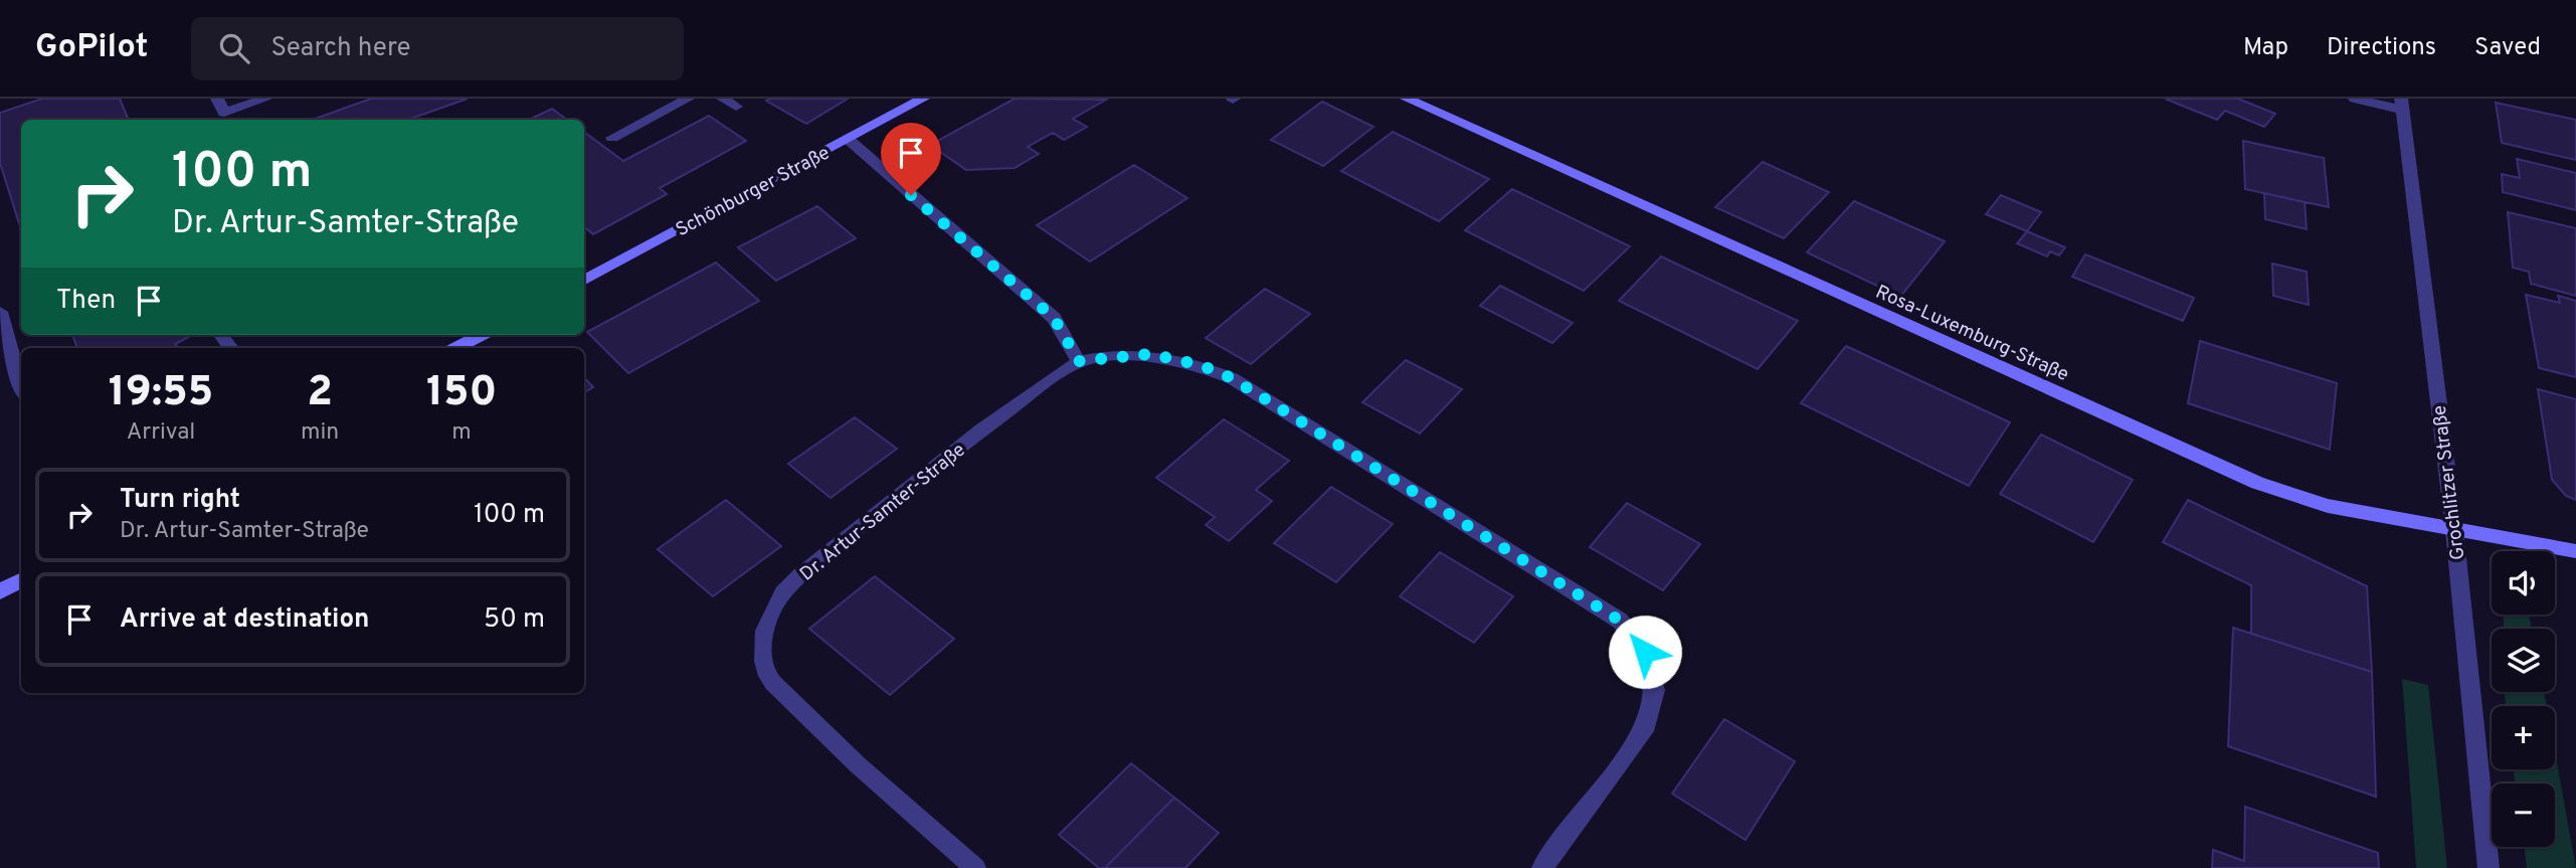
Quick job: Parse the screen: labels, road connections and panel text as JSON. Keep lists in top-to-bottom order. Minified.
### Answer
{"streets":{"main road":["Schönburger Straße","Rosa-Luxemburg-Straße"],"street":["Grochlitzer Straße","Dr. Artur-Samter-Straße"]},"crossings":[["Rosa-Luxemburg-Straße","Grochlitzer Straße"]],"page":{"header":"GoPilot","search":"Search here","nav":["Map","Directions","Saved"],"turn":["100 m","Dr. Artur-Samter-Straße"],"then":"Then","eta":["19:55","Arrival","2","min","150","m"],"list":[{"name":"Turn right","note":"Dr. Artur-Samter-Straße","value":"100 m"},{"name":"Arrive at destination","value":"50 m"}],"map_buttons":["+","−"]}}
